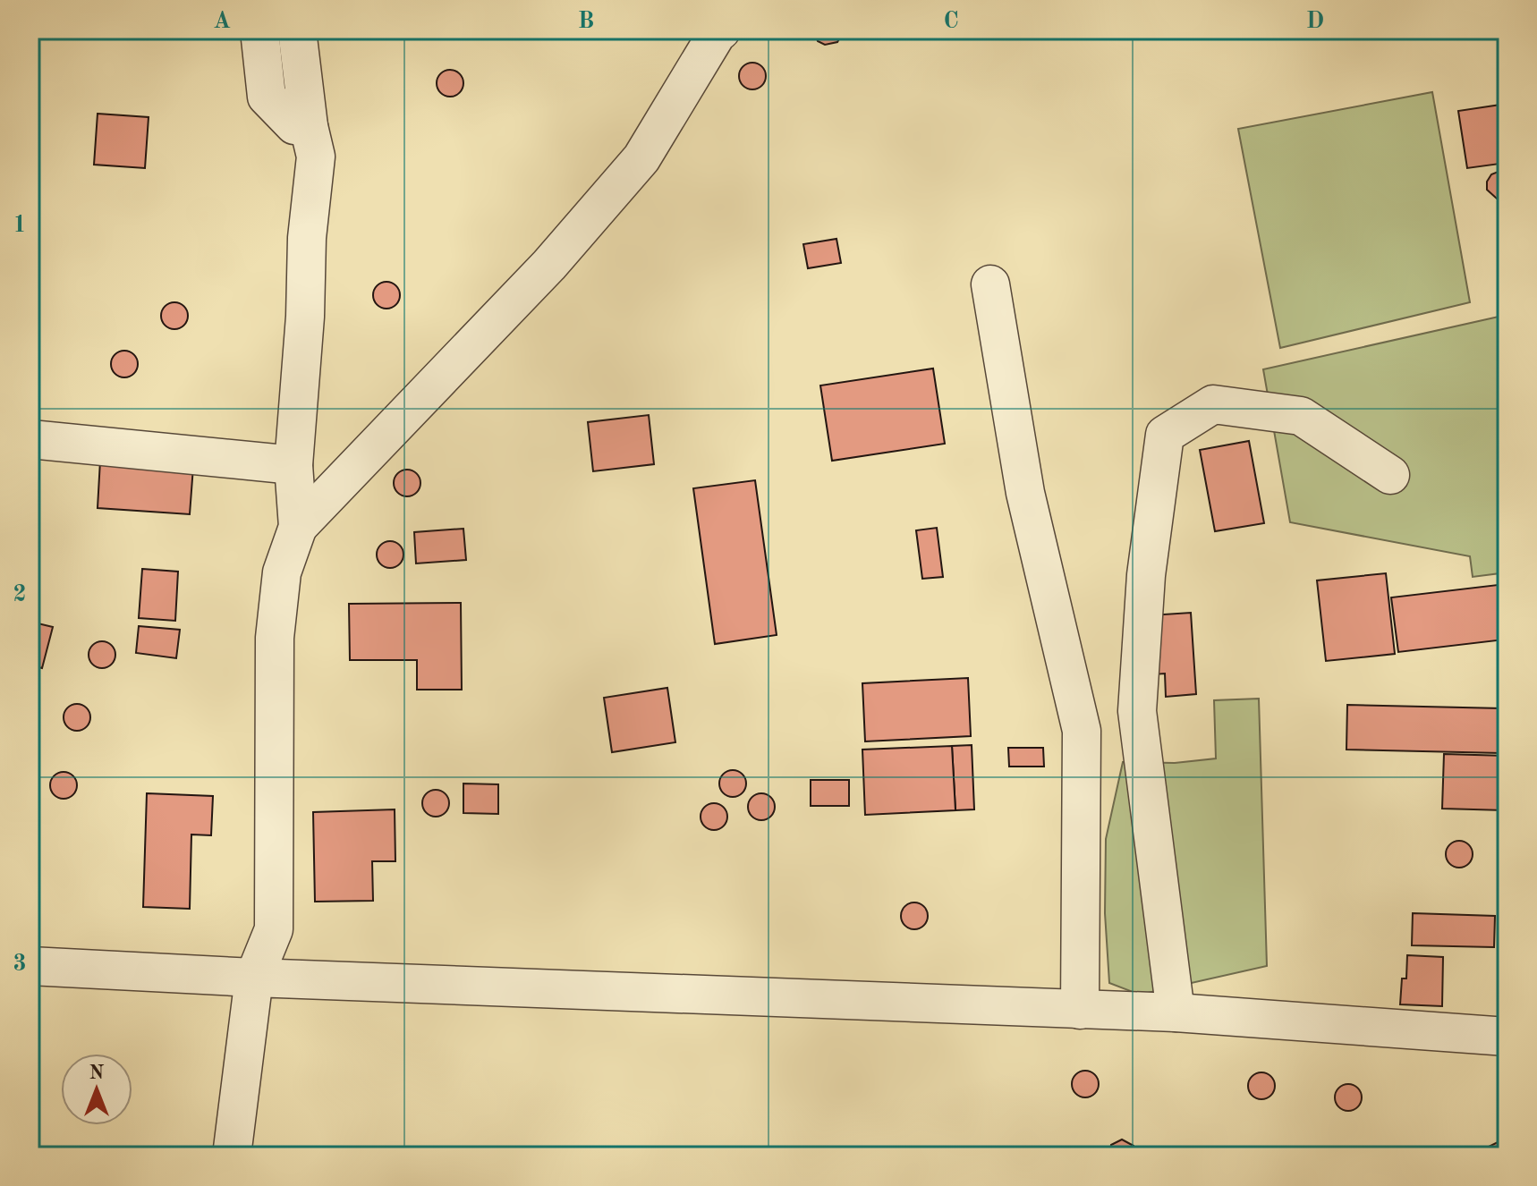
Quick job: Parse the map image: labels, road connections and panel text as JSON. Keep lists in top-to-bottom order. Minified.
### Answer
{"north":"top","grid":{"columns":["A","B","C","D"],"rows":["1","2","3"]}}
